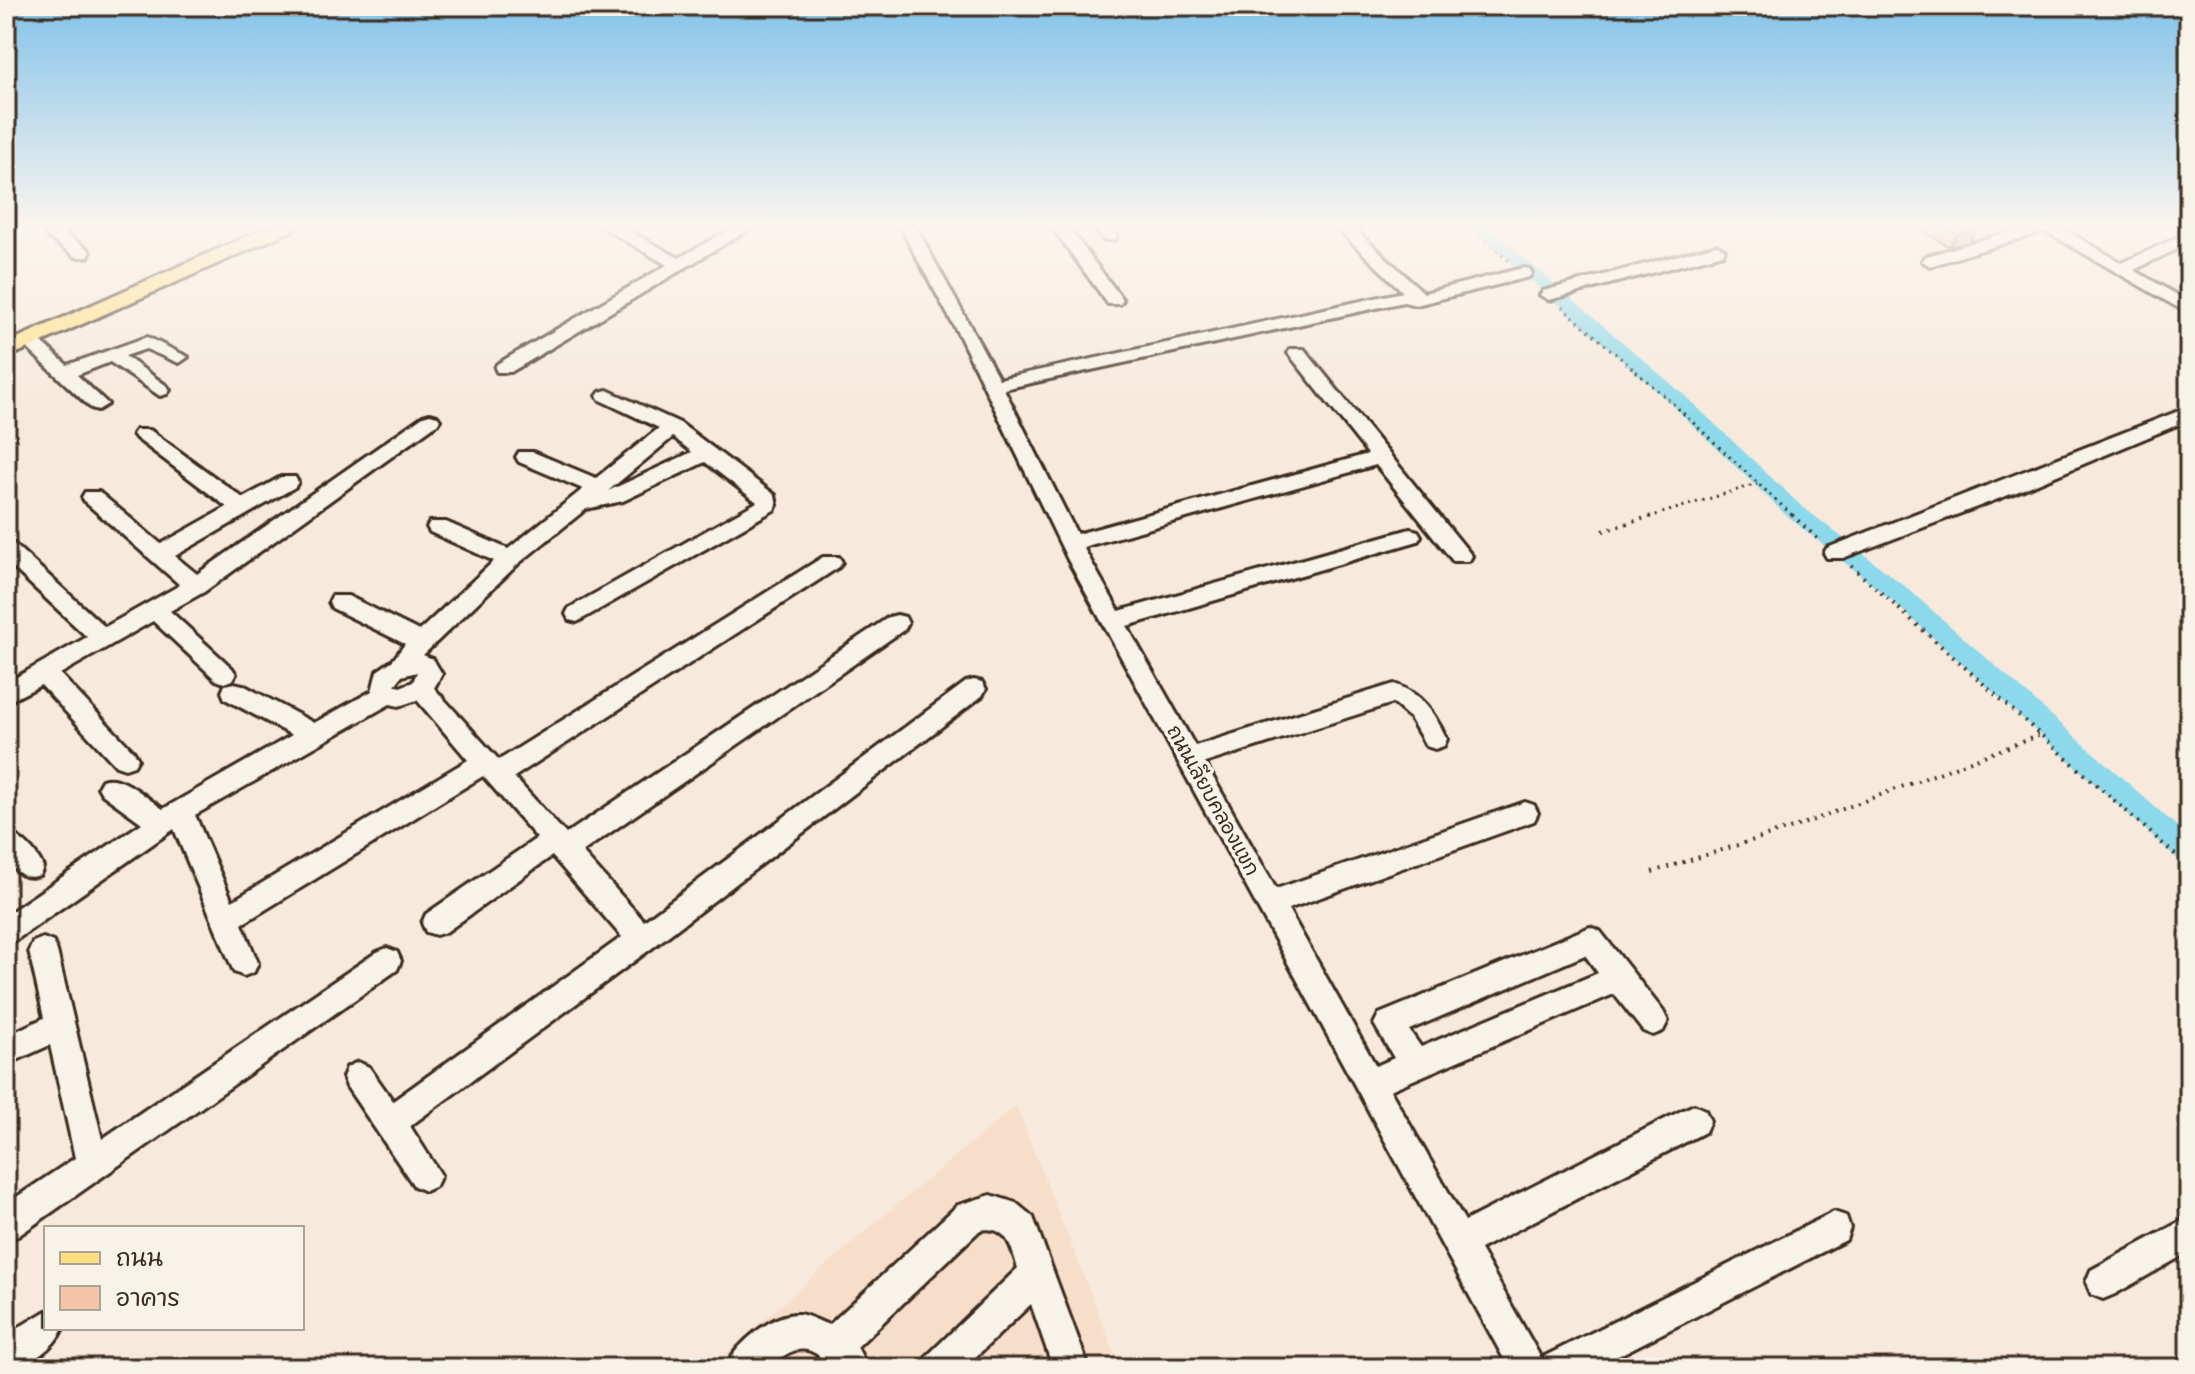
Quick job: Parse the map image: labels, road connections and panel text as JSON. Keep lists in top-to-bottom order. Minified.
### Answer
{"streets":{"street":["ถนนเลียบคลองแขก"]},"legend":["ถนน","อาคาร"]}
